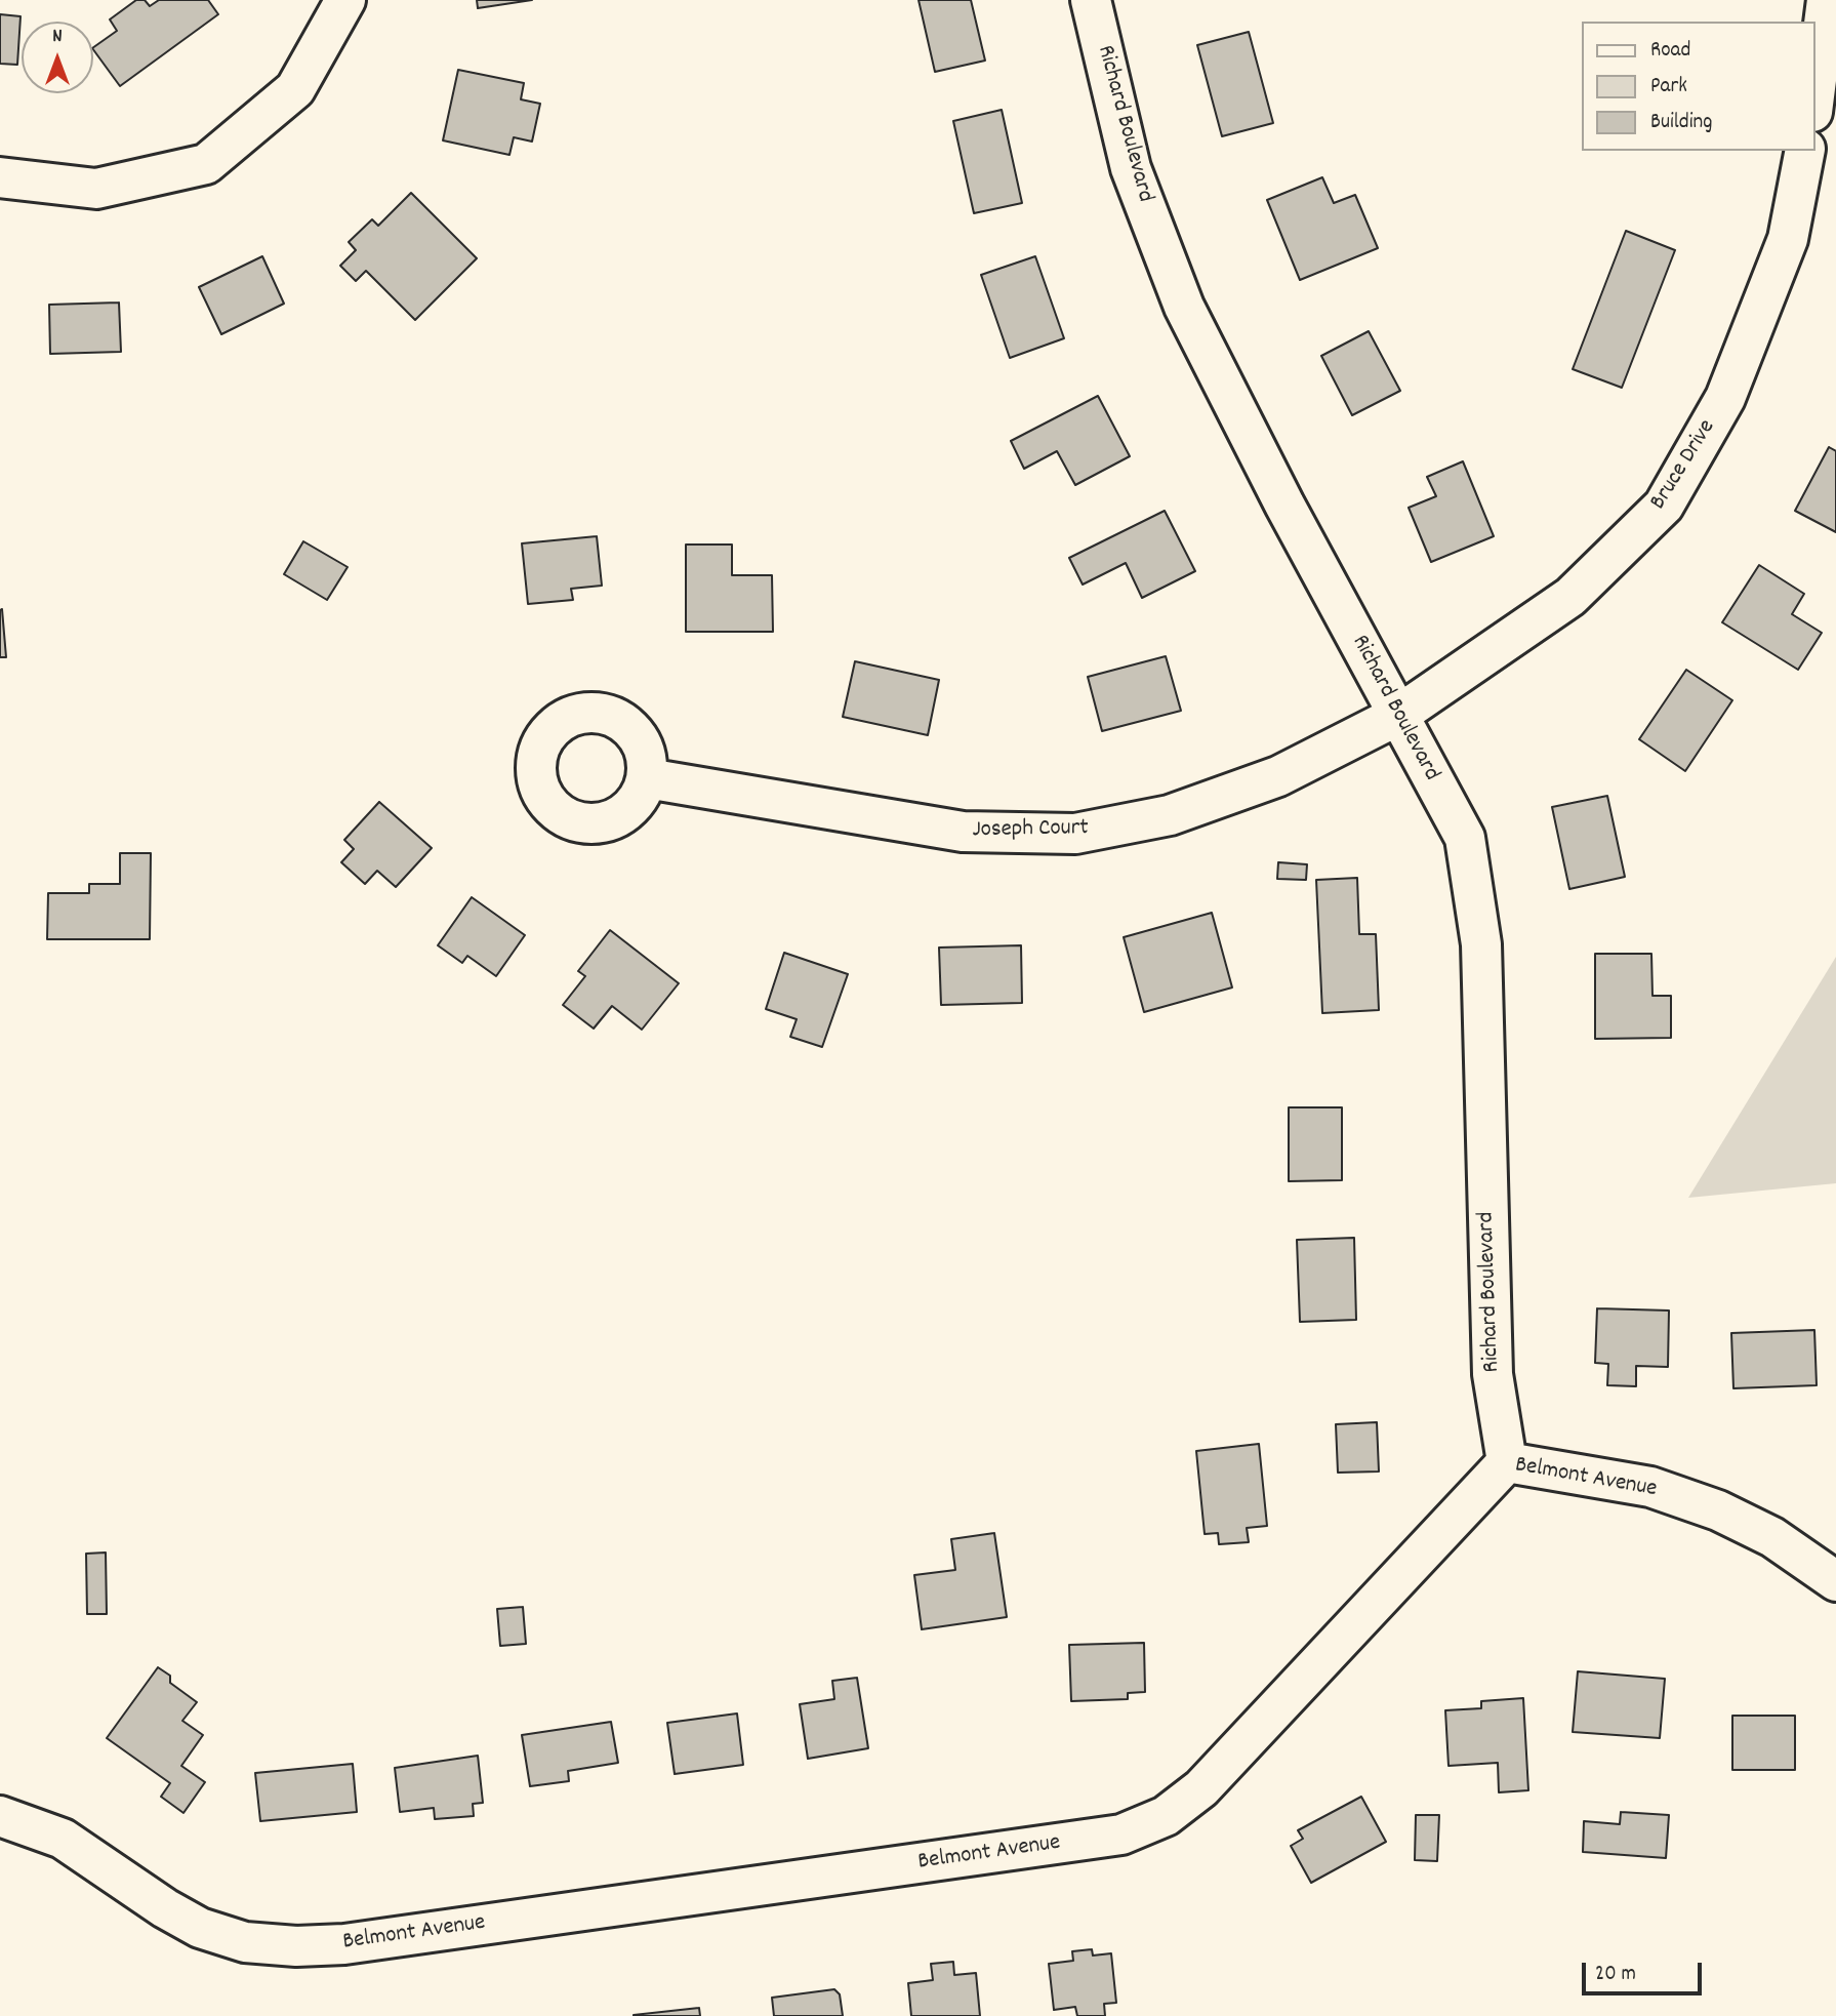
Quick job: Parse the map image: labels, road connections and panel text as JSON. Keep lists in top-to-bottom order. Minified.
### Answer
{"streets":{"street":["Richard Boulevard","Bruce Drive","Joseph Court","Belmont Avenue"]},"crossings":[["Richard Boulevard","Bruce Drive"],["Richard Boulevard","Joseph Court"],["Richard Boulevard","Belmont Avenue"],["Bruce Drive","Joseph Court"]],"legend":["Road","Park","Building"],"scale_bar":"20 m","north":"top"}
